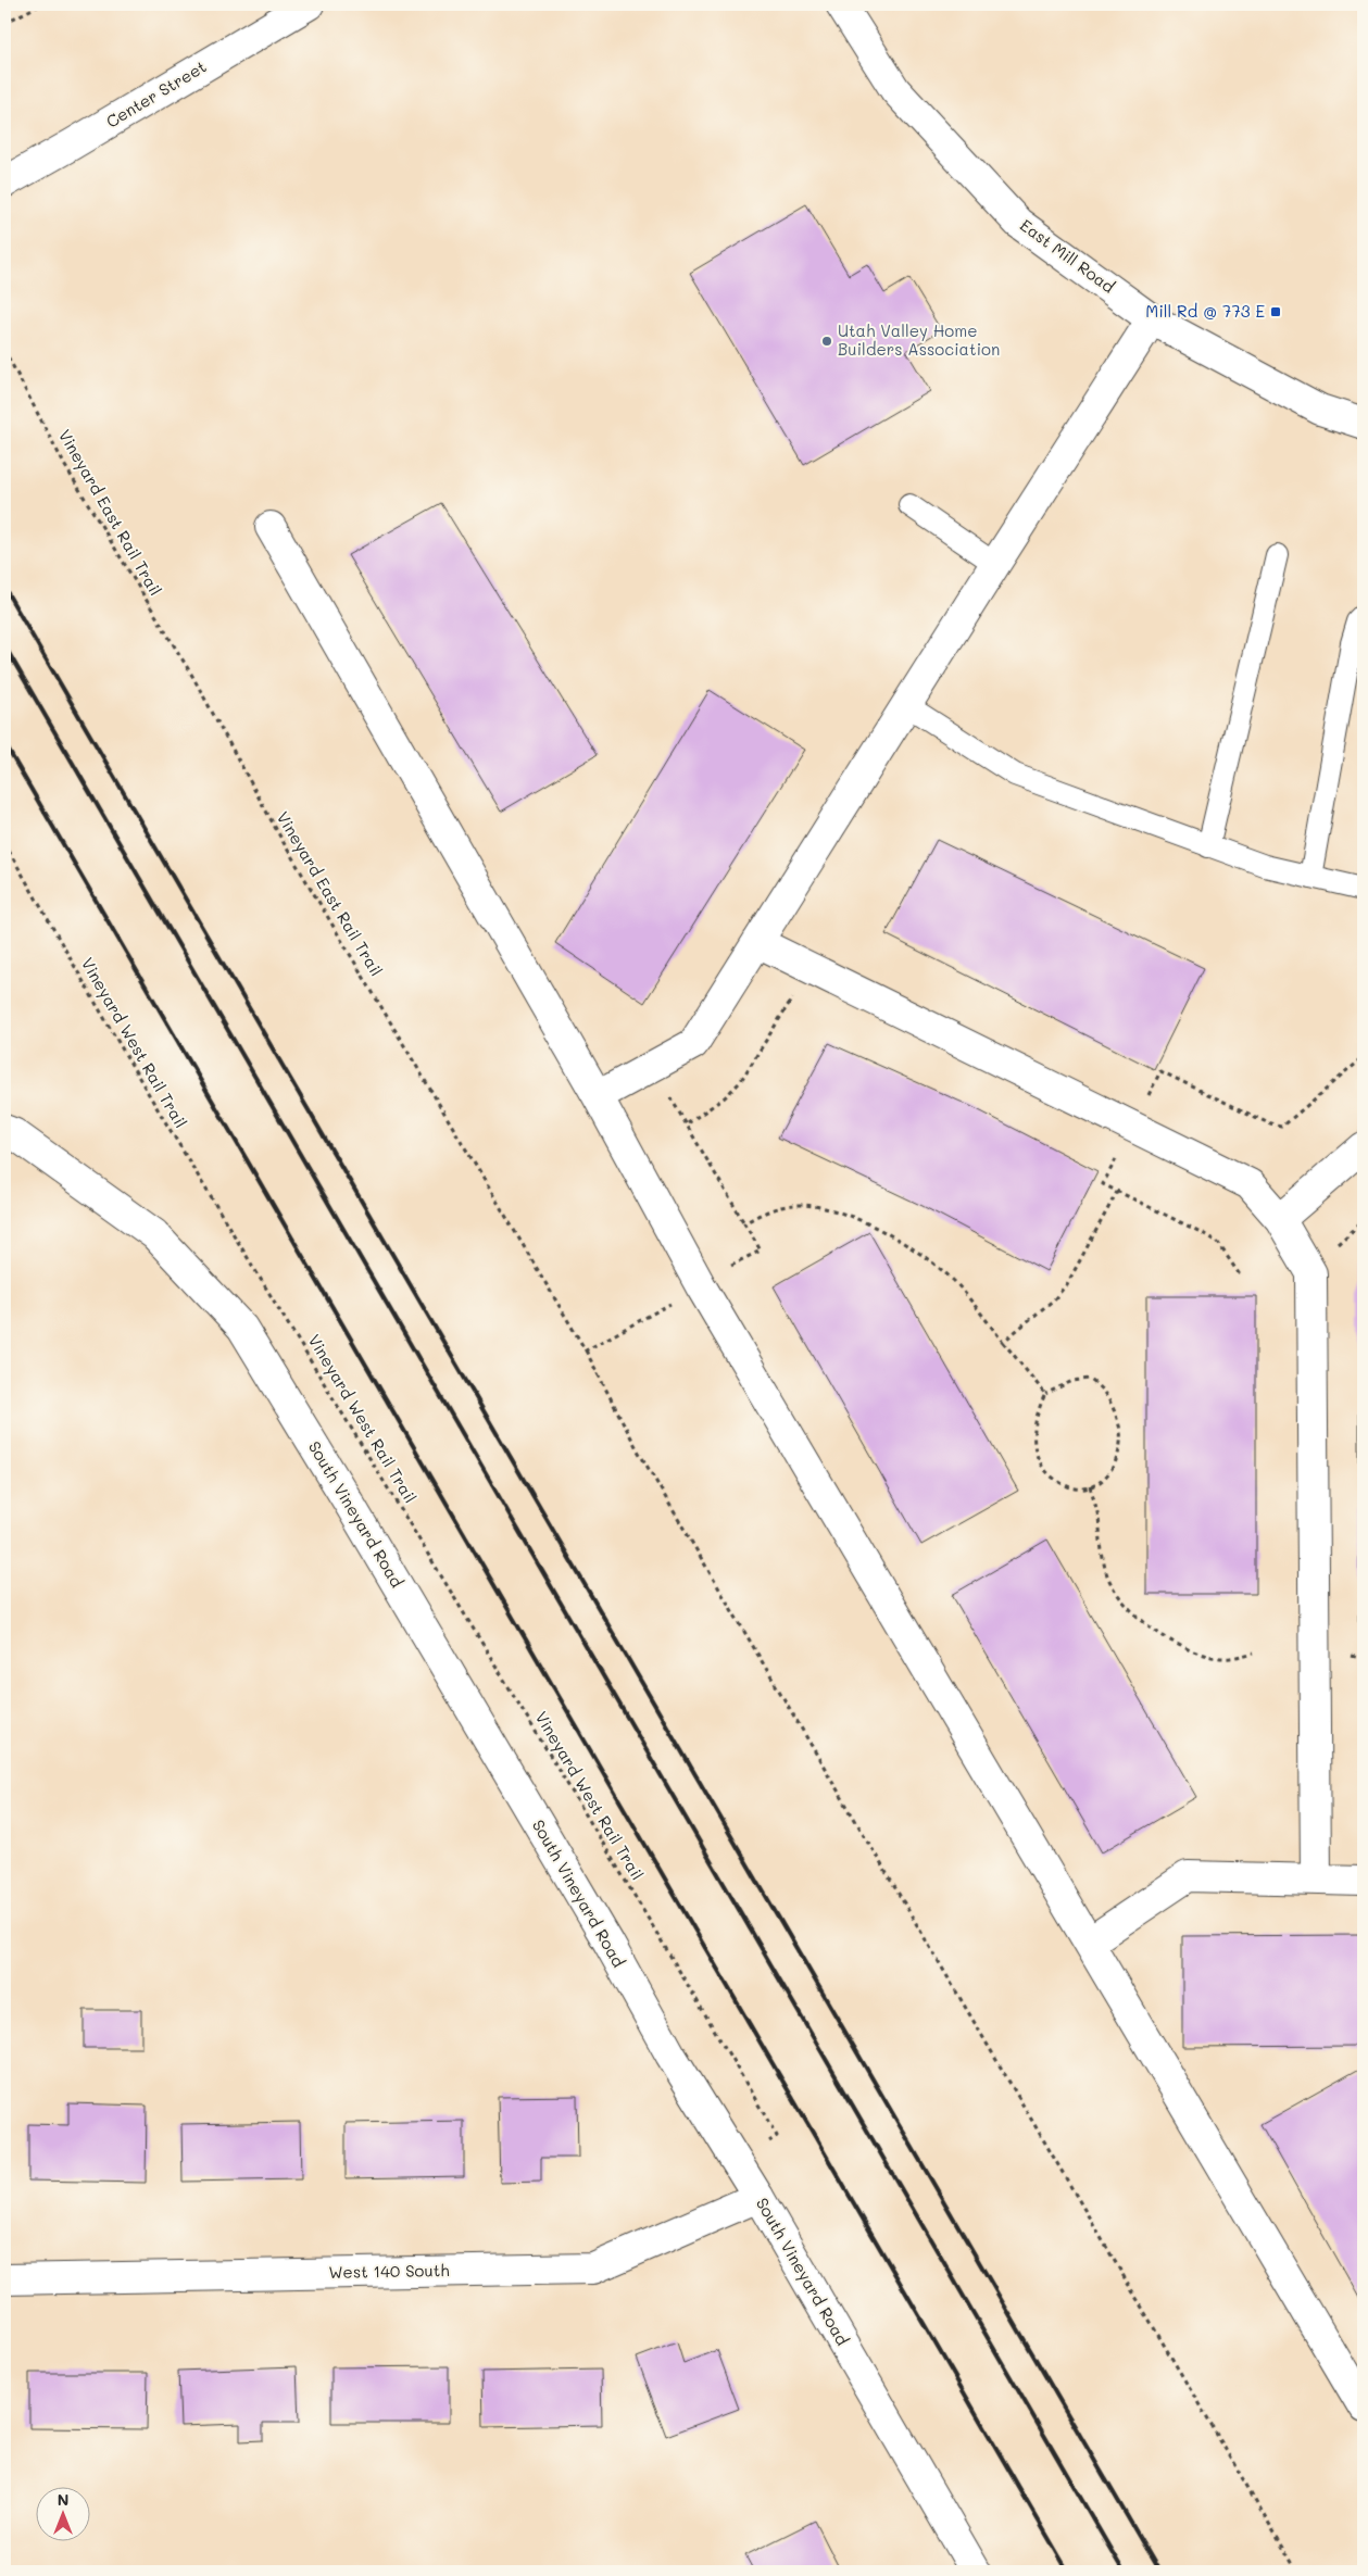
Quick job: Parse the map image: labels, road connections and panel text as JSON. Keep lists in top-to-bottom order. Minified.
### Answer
{"streets":{"street":["Center Street","East Mill Road","South Vineyard Road","West 140 South"],"path":["Vineyard East Rail Trail","Vineyard West Rail Trail"]},"crossings":[["South Vineyard Road","West 140 South"]],"places":{"transit":["Mill Rd @ 773 E"],"other":["Utah Valley Home Builders Association"]},"north":"top"}
